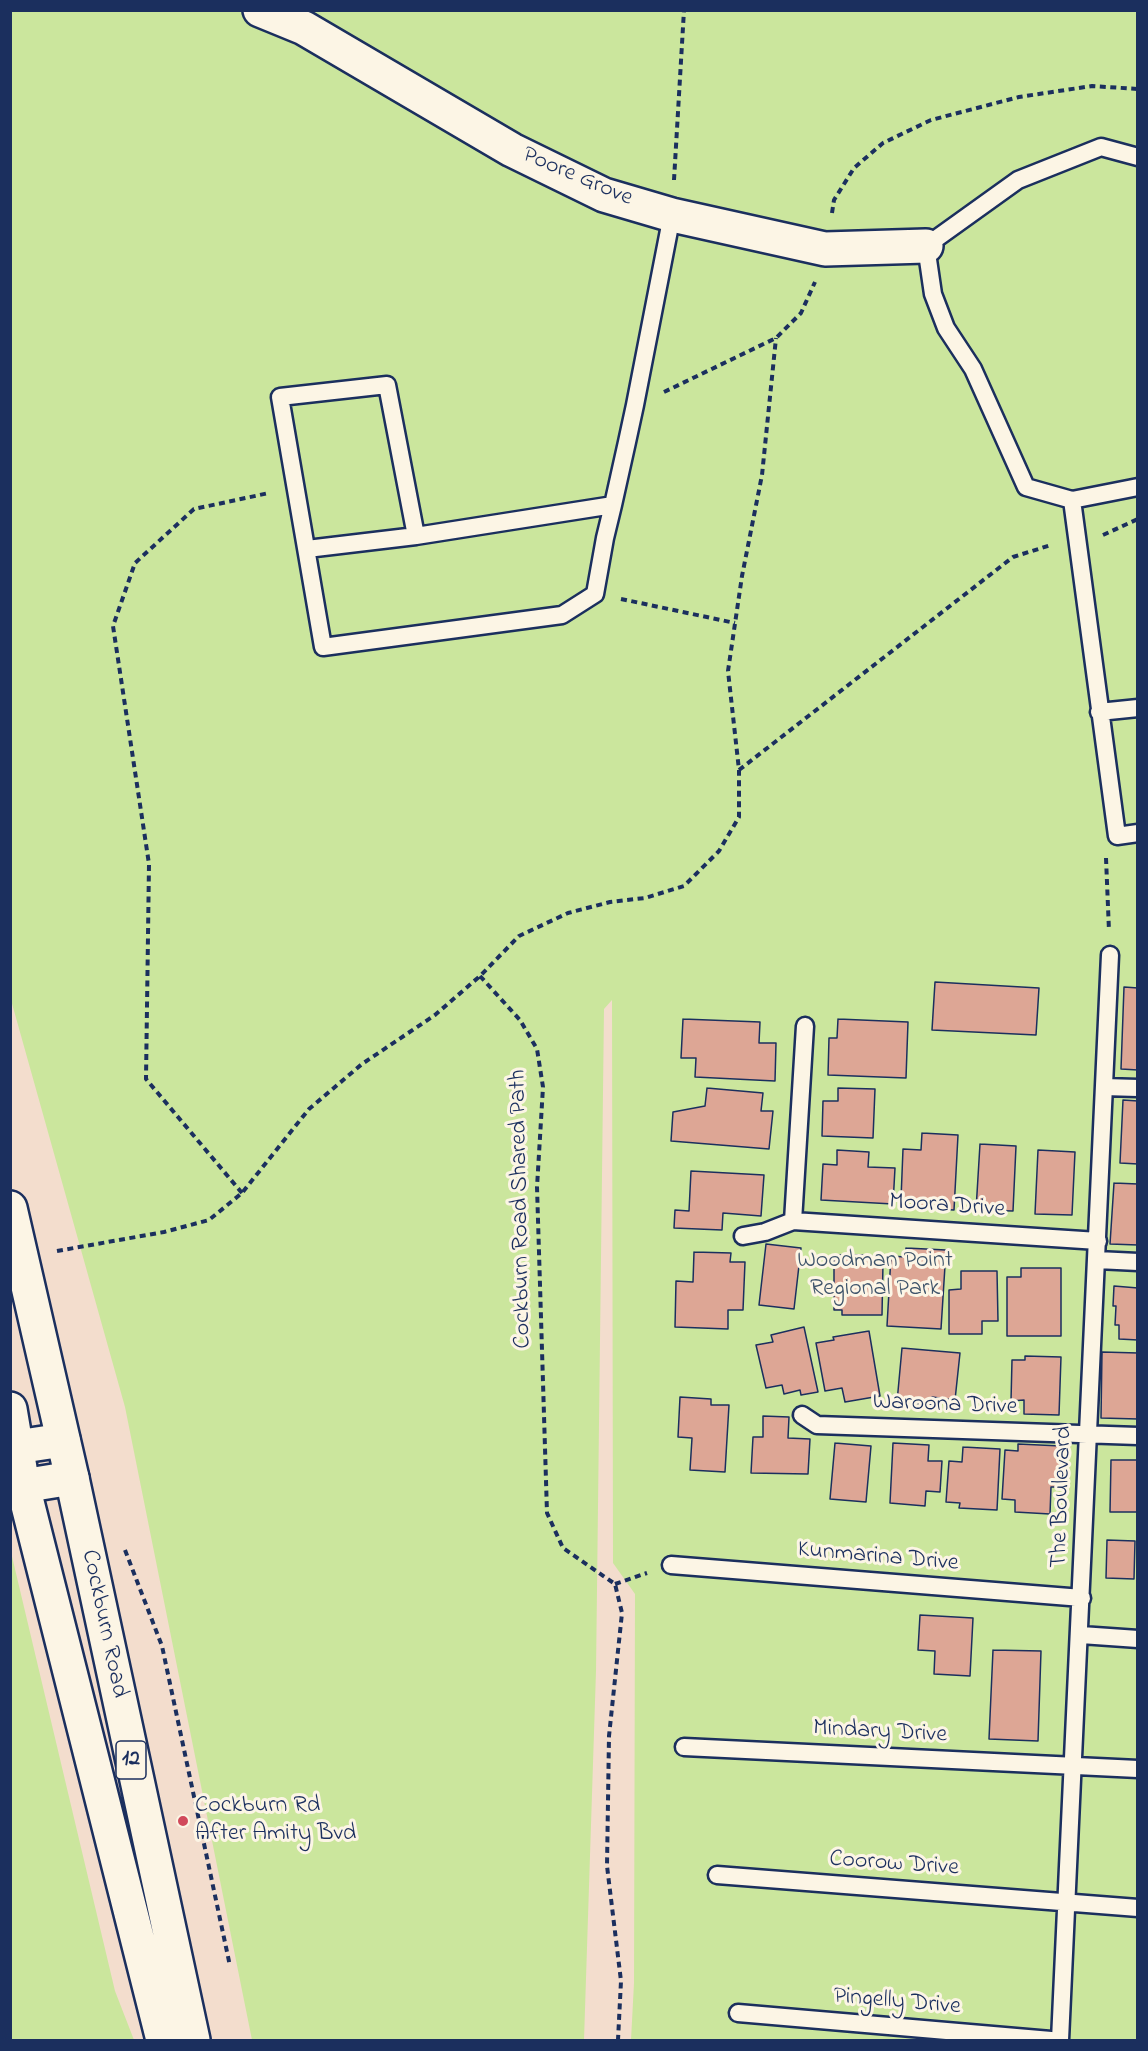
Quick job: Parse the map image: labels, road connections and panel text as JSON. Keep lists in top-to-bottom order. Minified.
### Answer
{"streets":{"main road":["Poore Grove","Cockburn Road","12"],"lane":["Moora Drive","Waroona Drive","The Boulevard","Kunmarina Drive","Mindary Drive","Coorow Drive","Pingelly Drive"],"path":["Cockburn Road Shared Path"]},"crossings":[["Moora Drive","The Boulevard"],["Waroona Drive","The Boulevard"],["The Boulevard","Kunmarina Drive"],["The Boulevard","Mindary Drive"],["The Boulevard","Coorow Drive"]],"parks":["Woodman Point Regional Park"],"places":["Cockburn Rd After Amity Bvd"]}
